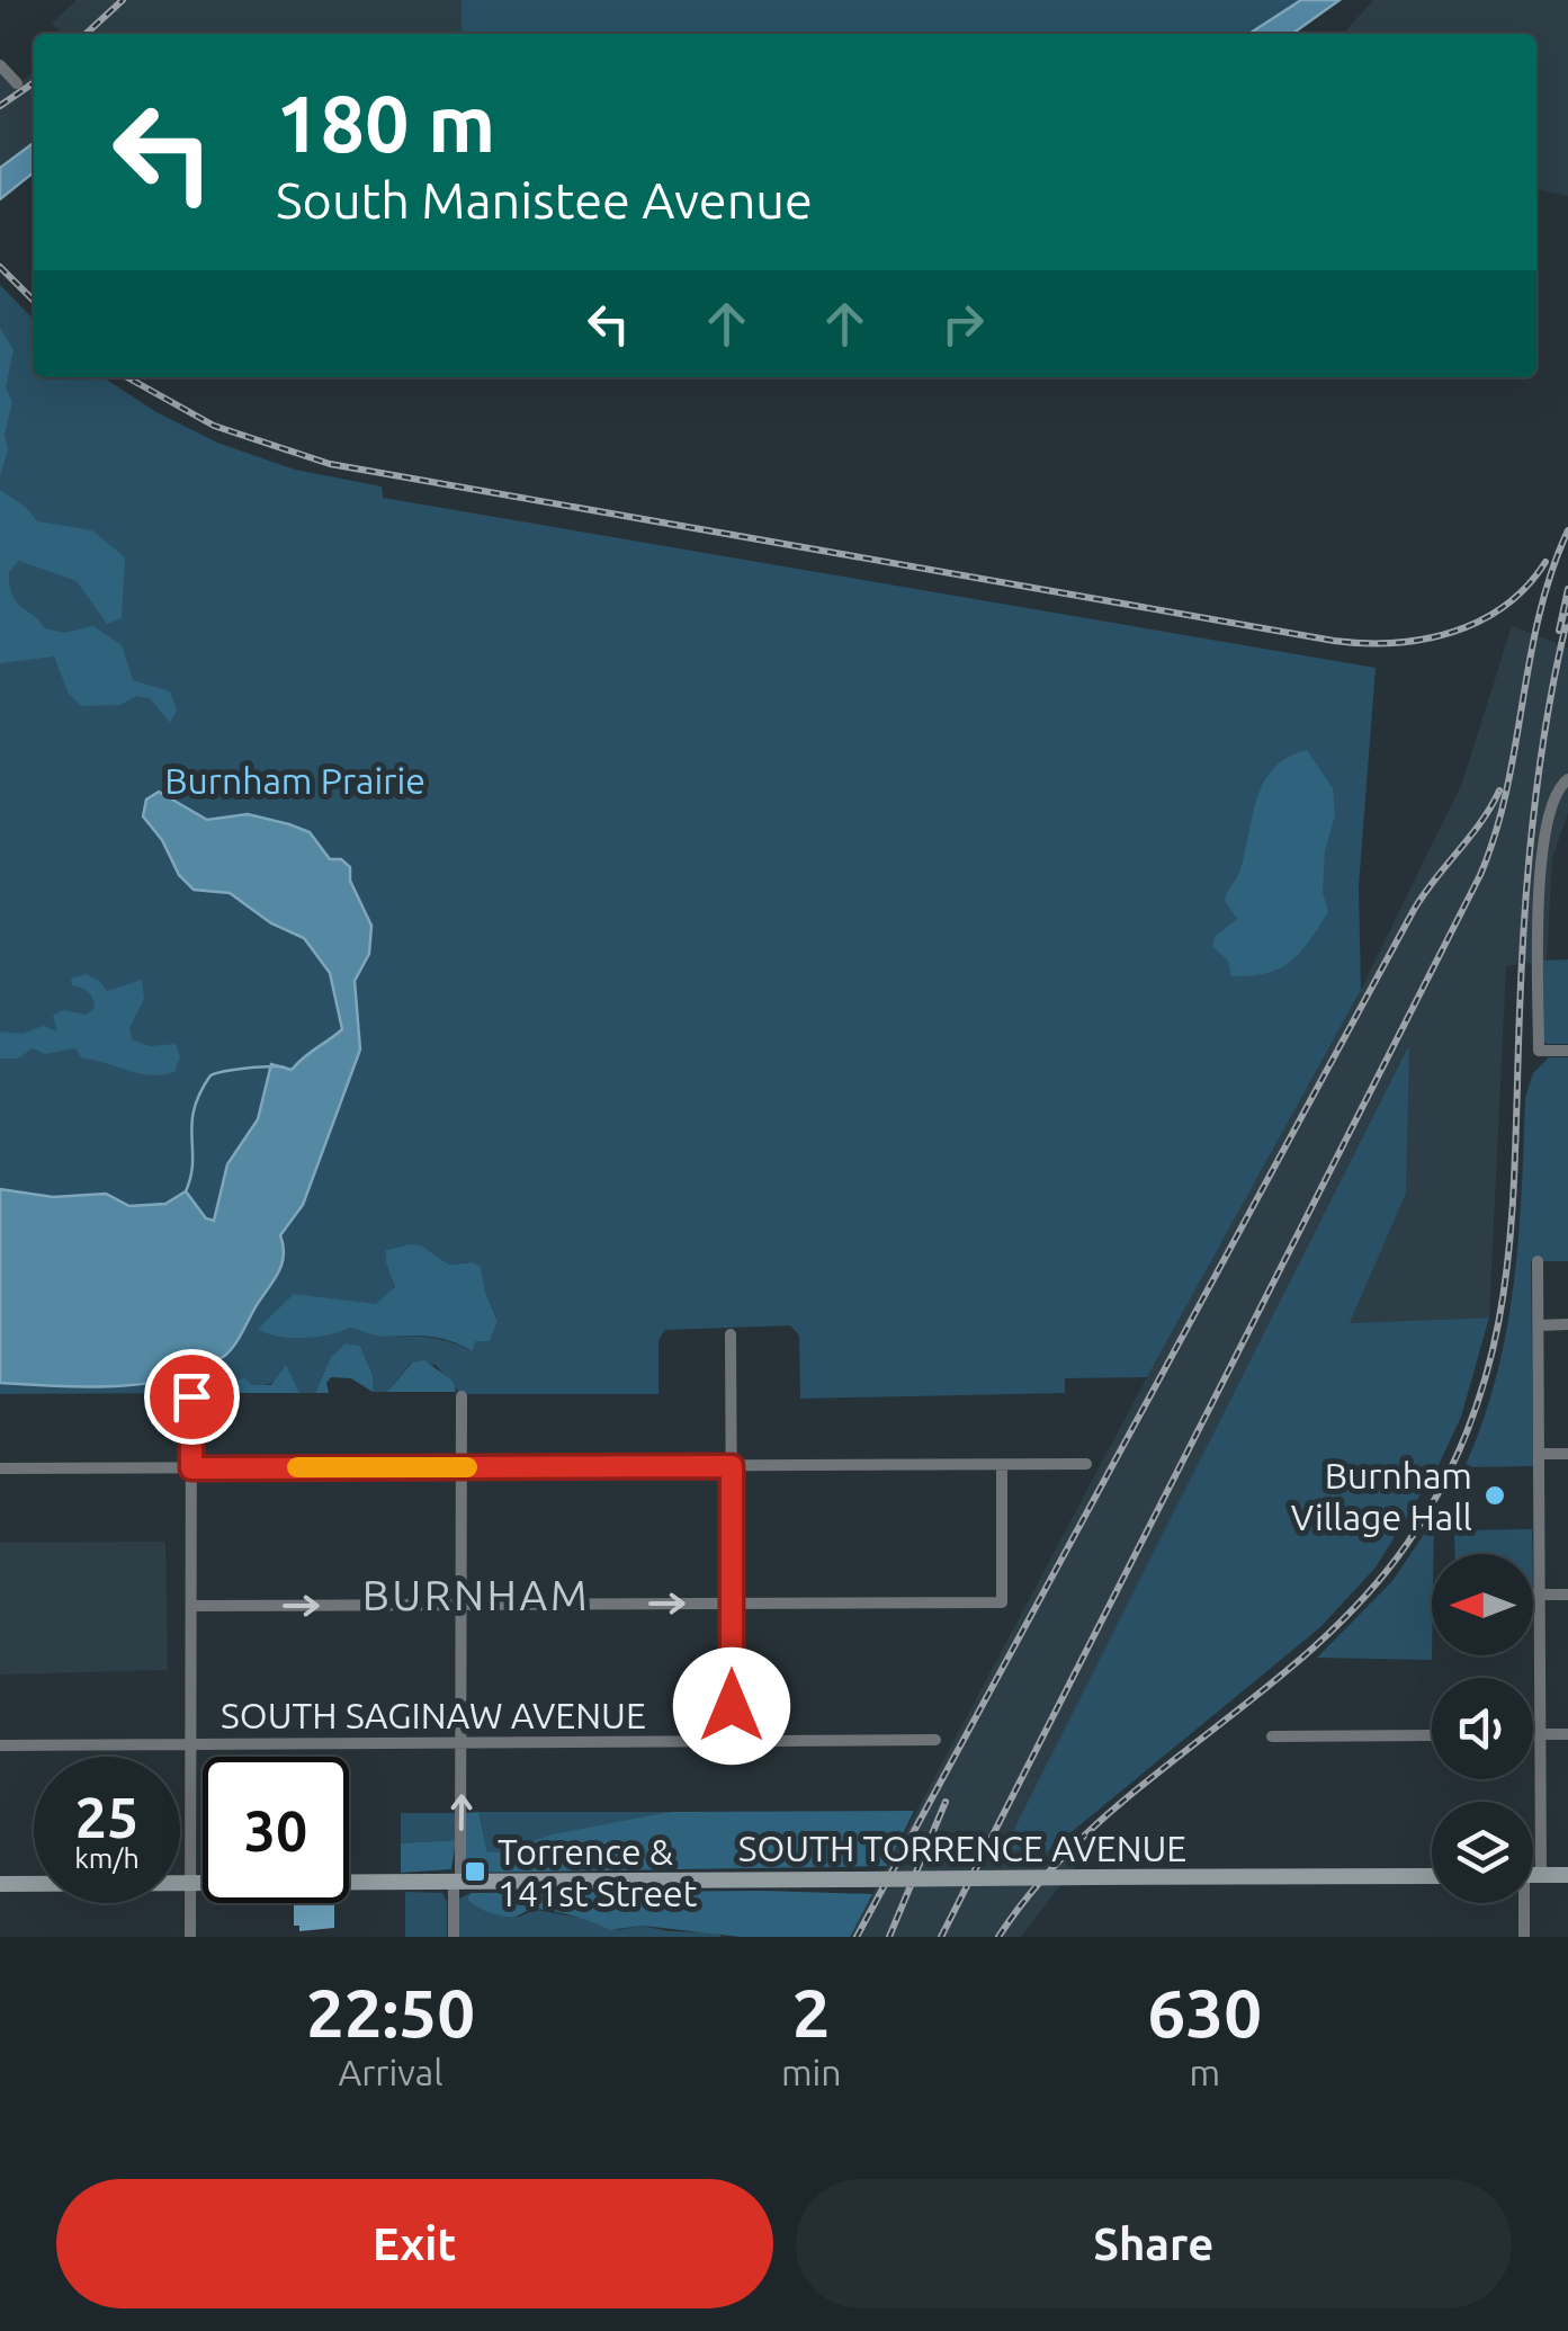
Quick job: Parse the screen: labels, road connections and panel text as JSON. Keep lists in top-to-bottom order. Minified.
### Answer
{"streets":{"main road":["SOUTH TORRENCE AVENUE"],"street":["SOUTH SAGINAW AVENUE"]},"districts":["BURNHAM"],"parks":["Burnham Prairie"],"places":{"other":["Burnham Village Hall"],"transit":["Torrence & 141st Street"]},"north":"left","page":{"turn":["180 m","South Manistee Avenue"],"speed":"25 km/h","limit":"30","eta":["22:50","Arrival","2","min","630","m"],"buttons":["Exit","Share"]}}
